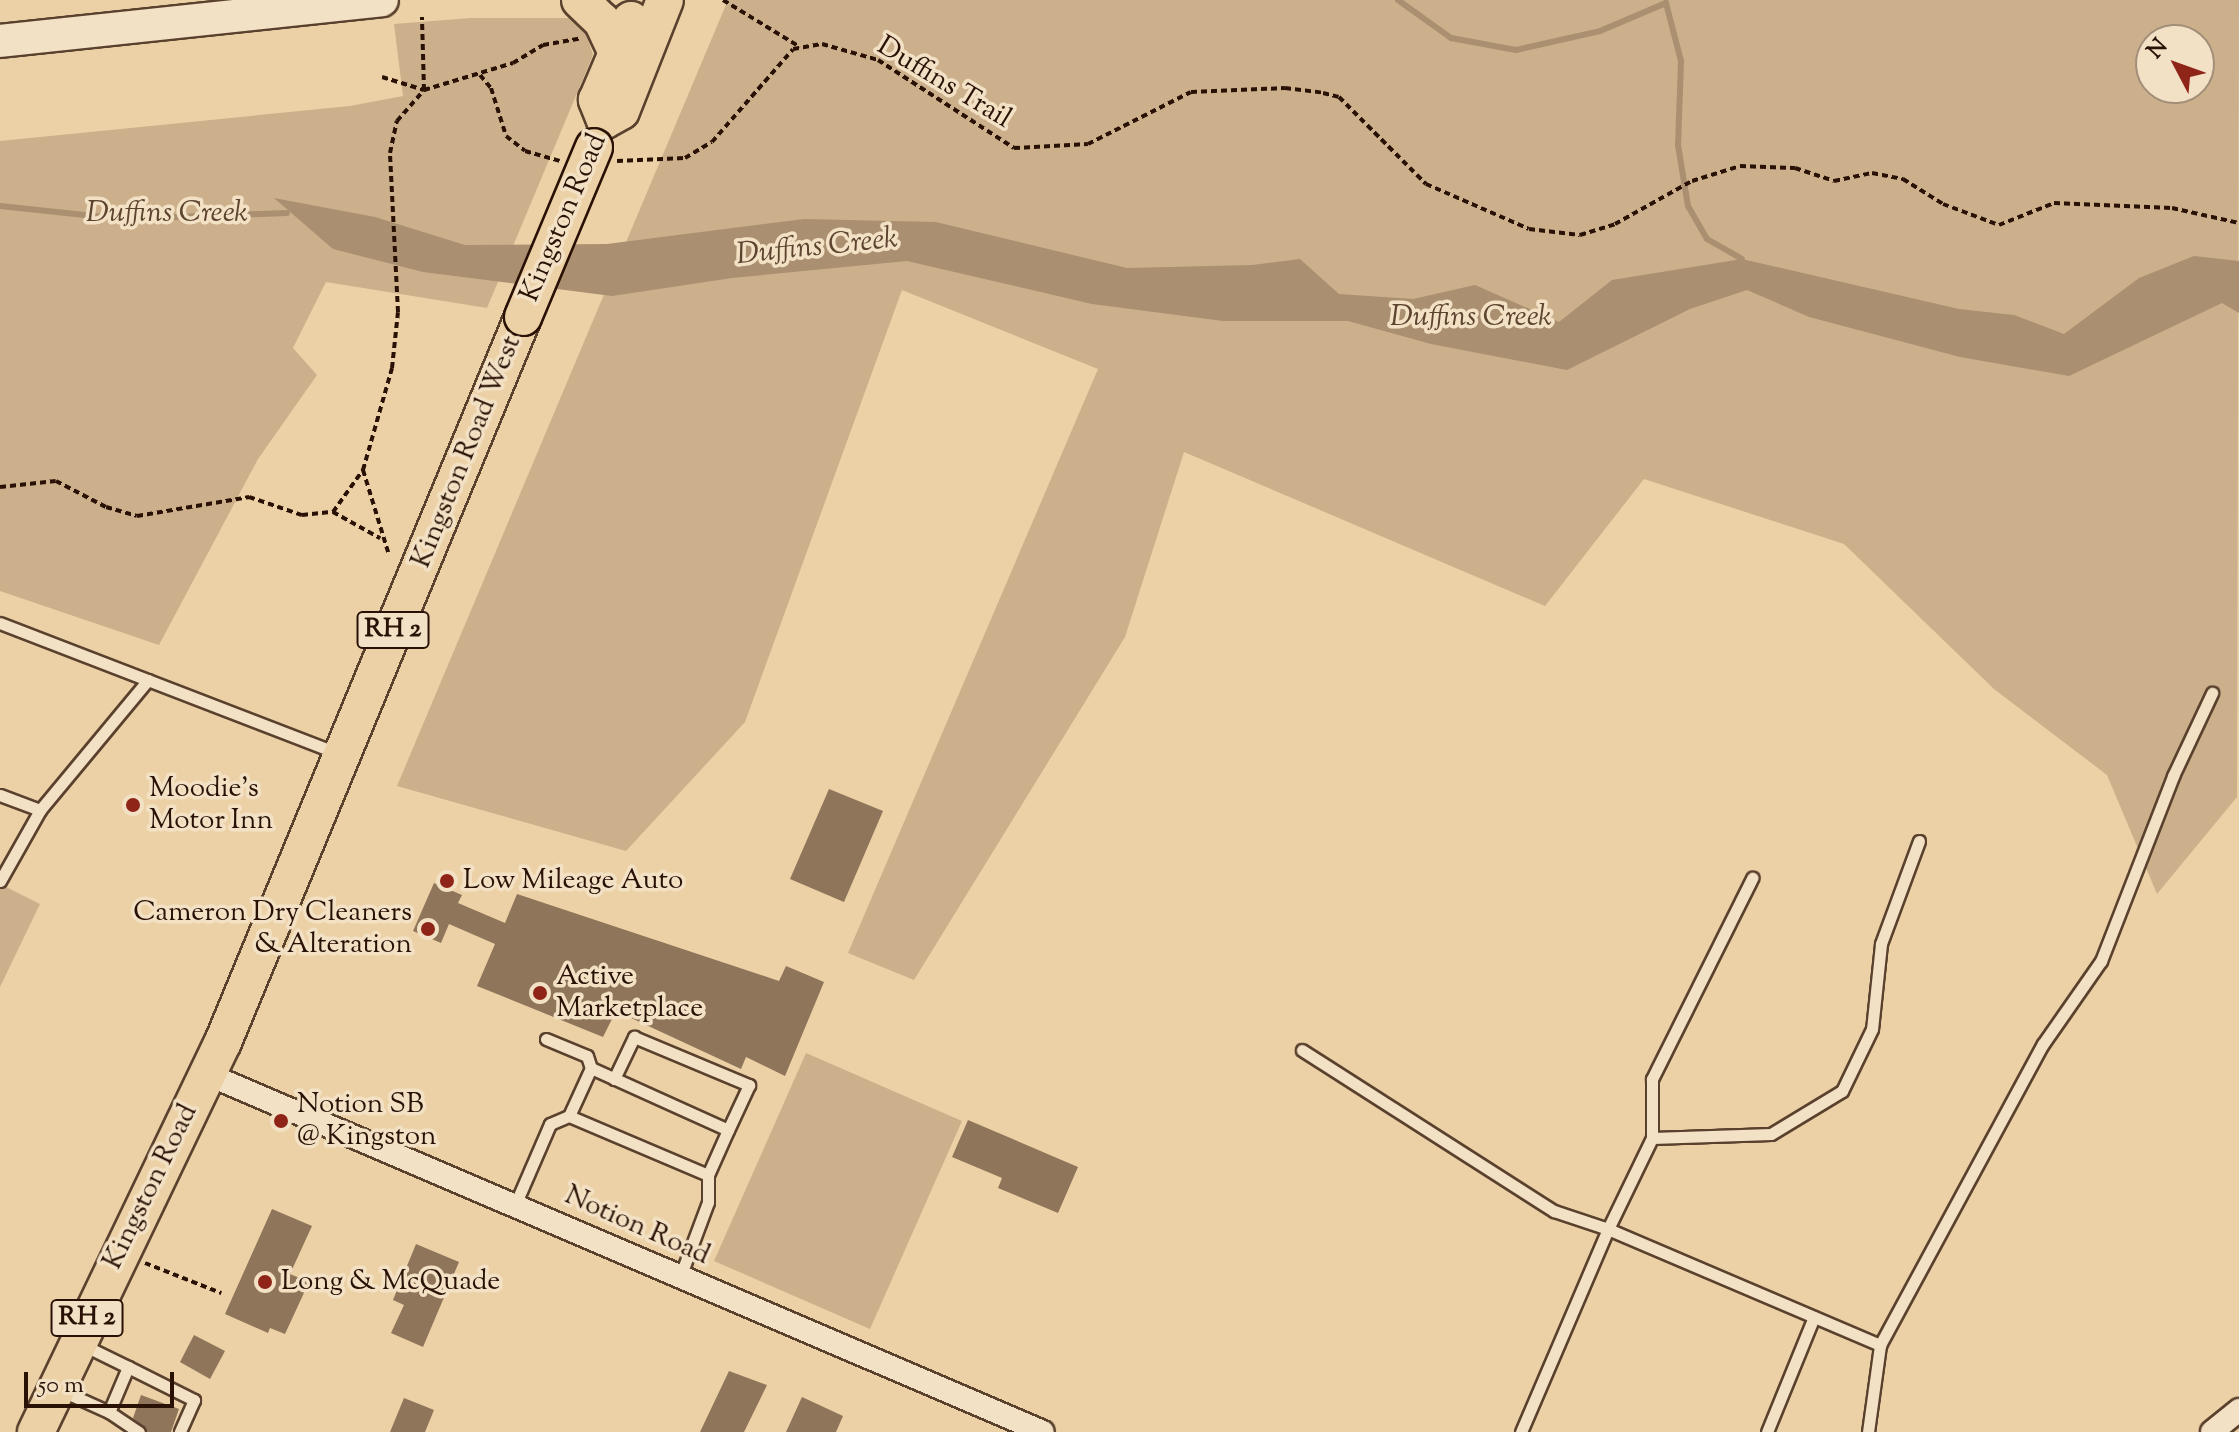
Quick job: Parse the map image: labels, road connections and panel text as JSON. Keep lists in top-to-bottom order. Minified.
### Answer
{"streets":{"main road":["Kingston Road","Kingston Road West","RH 2"],"street":["Notion Road"],"path":["Duffins Trail"]},"crossings":[["Kingston Road","Kingston Road West"],["Kingston Road","RH 2"],["Kingston Road","Notion Road"],["Kingston Road West","Notion Road"]],"water":["Duffins Creek"],"places":["Moodie’s Motor Inn","Low Mileage Auto","Cameron Dry Cleaners & Alteration","Active Marketplace","Notion SB @ Kingston","Long & McQuade"],"scale_bar":"50 m","north":"top left"}
